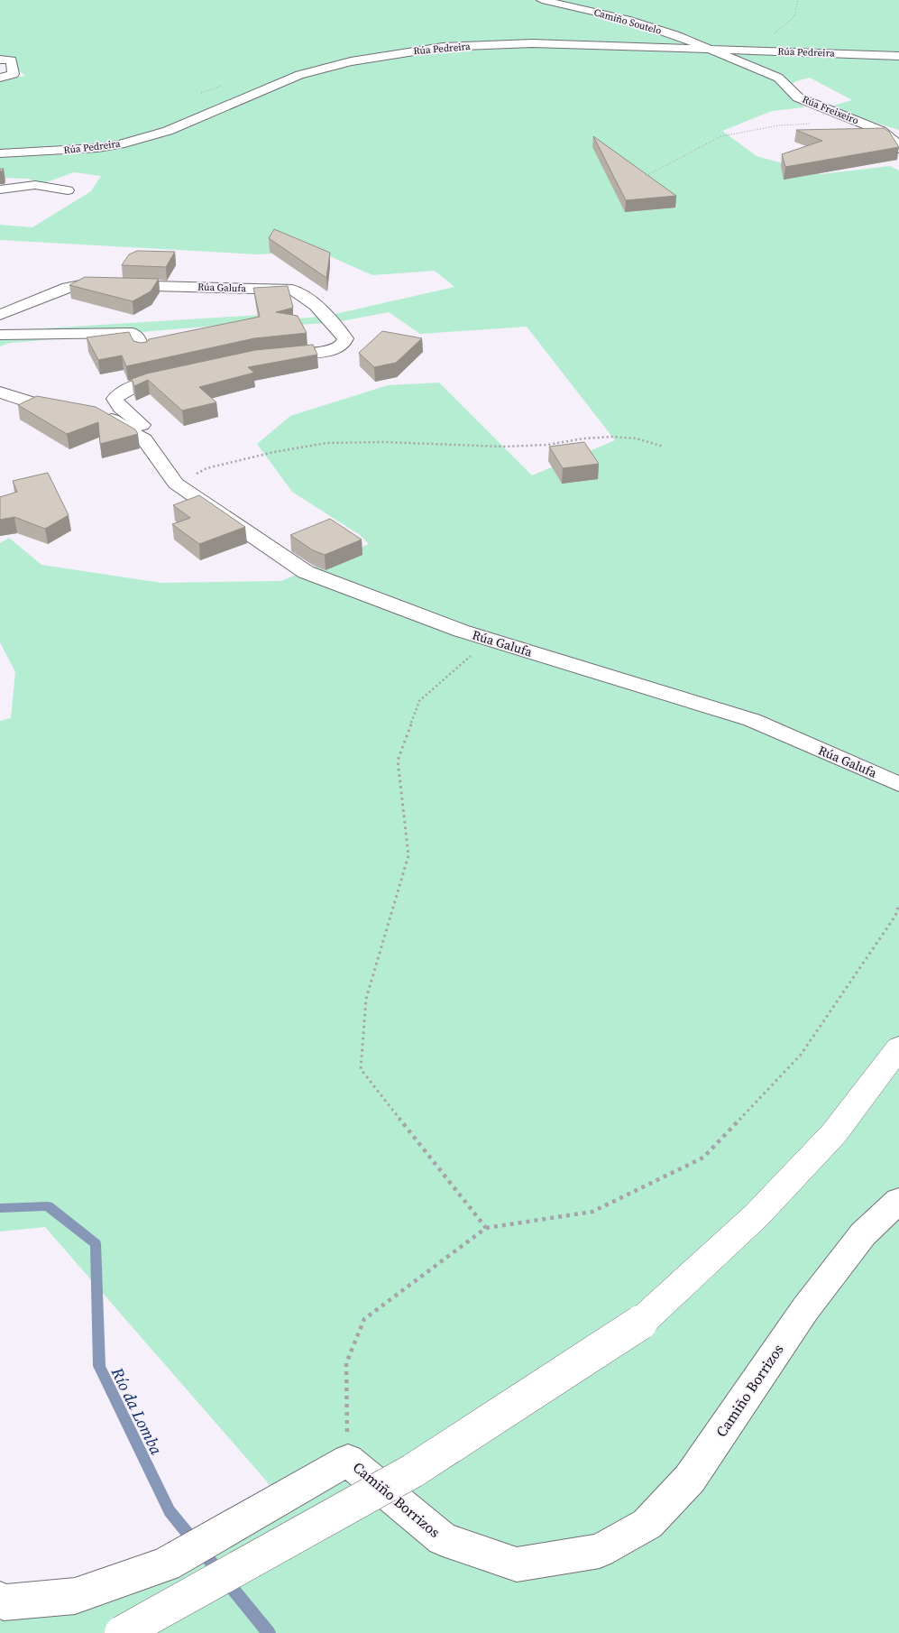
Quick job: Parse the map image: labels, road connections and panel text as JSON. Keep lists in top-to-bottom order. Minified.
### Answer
{"streets":{"street":["Camiño Soutelo","Rúa Pedreira","Rúa Freixeiro","Rúa Galufa","Camiño Borrizos"]},"crossings":[["Camiño Soutelo","Rúa Pedreira"],["Camiño Soutelo","Rúa Freixeiro"],["Rúa Pedreira","Rúa Freixeiro"]],"water":["Río da Lomba"]}
